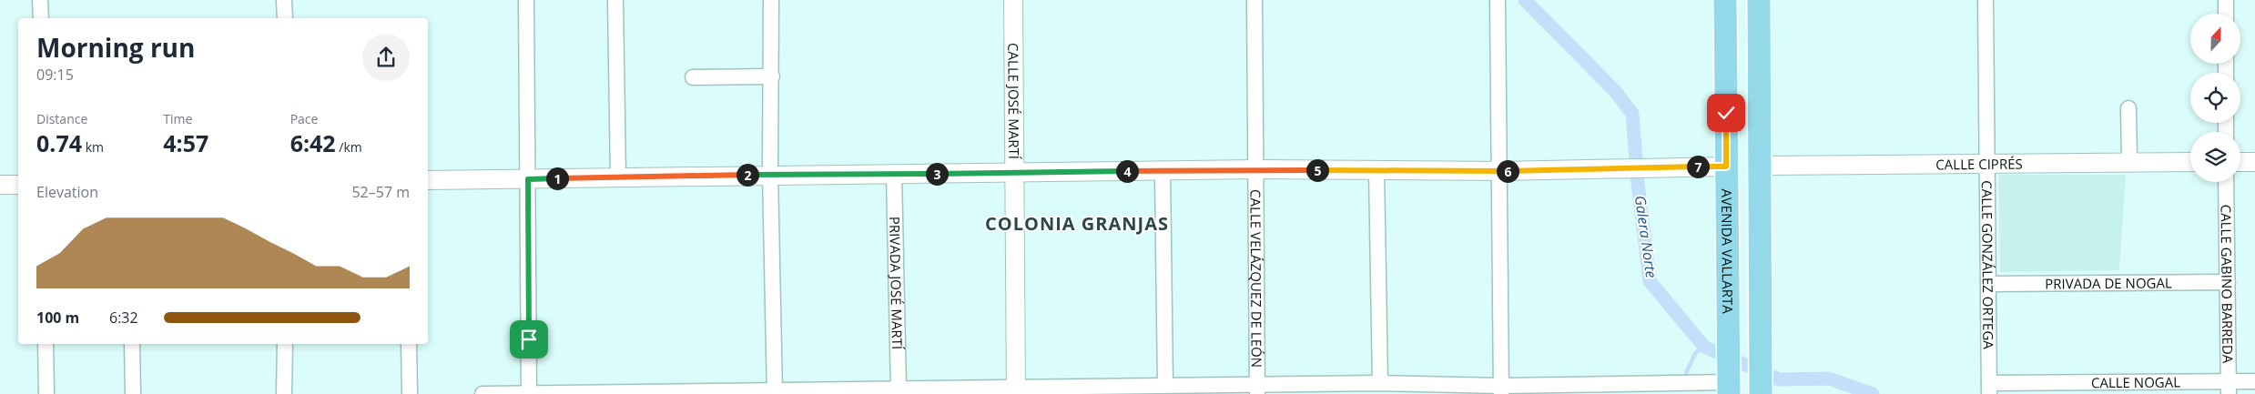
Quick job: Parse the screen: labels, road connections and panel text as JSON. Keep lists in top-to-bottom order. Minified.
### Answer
{"streets":{"main road":["AVENIDA VALLARTA"],"street":["CALLE JOSÉ MARTÍ","CALLE CIPRÉS","CALLE GONZÁLEZ ORTEGA","CALLE VELÁZQUEZ DE LEÓN","PRIVADA JOSÉ MARTÍ","PRIVADA DE NOGAL","CALLE GABINO BARREDA","CALLE NOGAL"]},"crossings":[["CALLE CIPRÉS","CALLE GONZÁLEZ ORTEGA"],["CALLE GONZÁLEZ ORTEGA","PRIVADA DE NOGAL"],["CALLE GONZÁLEZ ORTEGA","CALLE NOGAL"],["PRIVADA DE NOGAL","CALLE GABINO BARREDA"],["CALLE GABINO BARREDA","CALLE NOGAL"]],"districts":["COLONIA GRANJAS"],"water":["Galera Norte"],"north":"top","page":{"heading":["Morning run","09:15"],"stats":[["Distance","0.74 km"],["Time","4:57"],["Pace","6:42 /km"]],"pins":["7","5","4","6","3","2","1"],"chart":["Elevation","52–57 m"],"list":[{"name":"100 m","note":"6:32"}]}}
